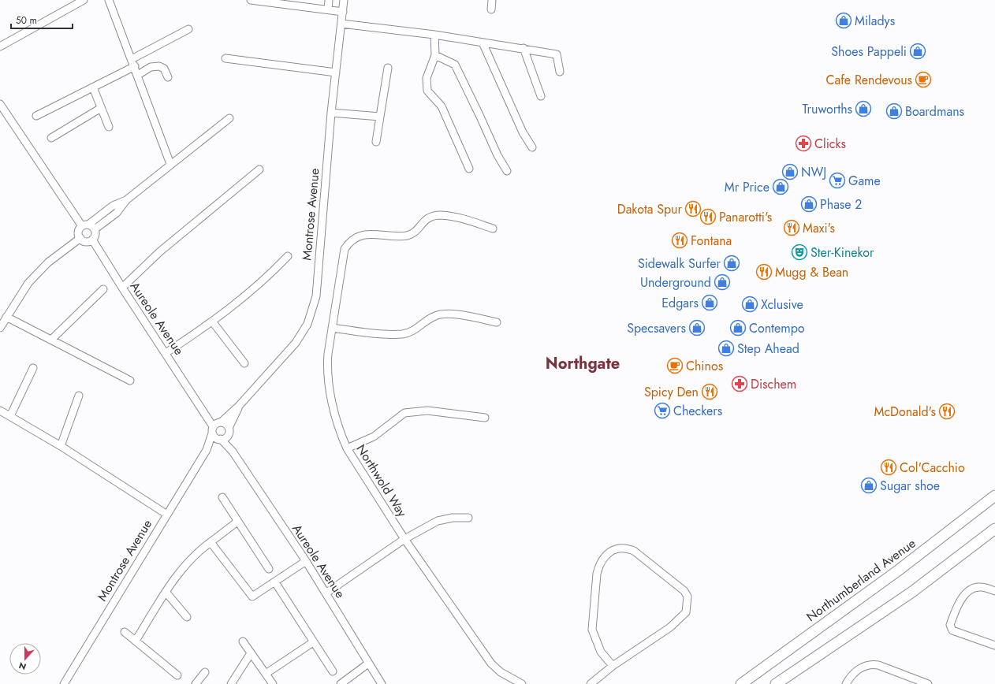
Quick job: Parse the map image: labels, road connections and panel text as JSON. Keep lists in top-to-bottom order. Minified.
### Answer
{"streets":{"main road":["Northumberland Avenue"],"street":["Montrose Avenue","Aureole Avenue","Northwold Way"]},"crossings":[["Montrose Avenue","Aureole Avenue"]],"districts":["Northgate"],"places":{"shop":["Miladys","Shoes Pappeli","Truworths","Boardmans","NWJ","Mr Price","Phase 2","Sidewalk Surfer","Underground","Edgars","Xclusive","Specsavers","Contempo","Step Ahead","Sugar shoe"],"cafe":["Cafe Rendevous","Chinos"],"pharmacy":["Clicks","Dischem"],"supermarket":["Game","Checkers"],"restaurant":["Dakota Spur","Panarotti's","Maxi's","Fontana","Mugg & Bean","Spicy Den","McDonald's","Col'Cacchio"],"theatre":["Ster-Kinekor"]},"scale_bar":"50 m","north":"bottom"}
